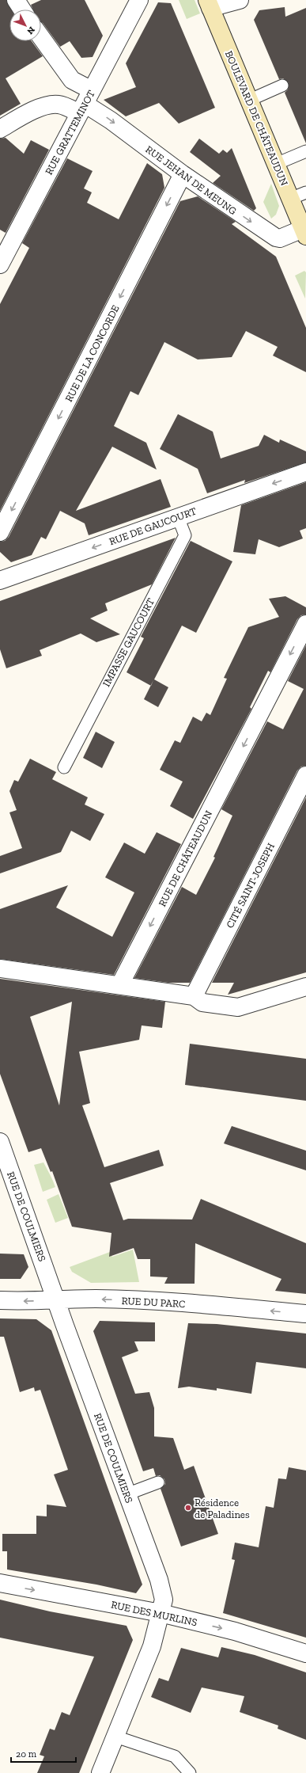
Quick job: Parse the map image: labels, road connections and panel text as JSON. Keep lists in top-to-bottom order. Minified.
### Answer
{"streets":{"main road":["BOULEVARD DE CHÂTEAUDUN"],"street":["RUE GRATTEMINOT","RUE JEHAN DE MEUNG","RUE DE LA CONCORDE","RUE DE GAUCOURT","RUE DE CHÂTEAUDUN","CITÉ SAINT-JOSEPH","RUE DE COULMIERS","RUE DU PARC","RUE DES MURLINS"],"lane":["IMPASSE GAUCOURT"]},"crossings":[["BOULEVARD DE CHÂTEAUDUN","RUE JEHAN DE MEUNG"],["RUE GRATTEMINOT","RUE JEHAN DE MEUNG"],["RUE JEHAN DE MEUNG","RUE DE LA CONCORDE"],["RUE DE GAUCOURT","IMPASSE GAUCOURT"],["RUE DE COULMIERS","RUE DU PARC"],["RUE DE COULMIERS","RUE DES MURLINS"]],"one_way":["RUE JEHAN DE MEUNG","RUE DE LA CONCORDE","RUE DE GAUCOURT","RUE DE CHÂTEAUDUN","RUE DU PARC","RUE DES MURLINS"],"places":["Résidence de Paladines"],"scale_bar":"20 m","north":"bottom right"}
